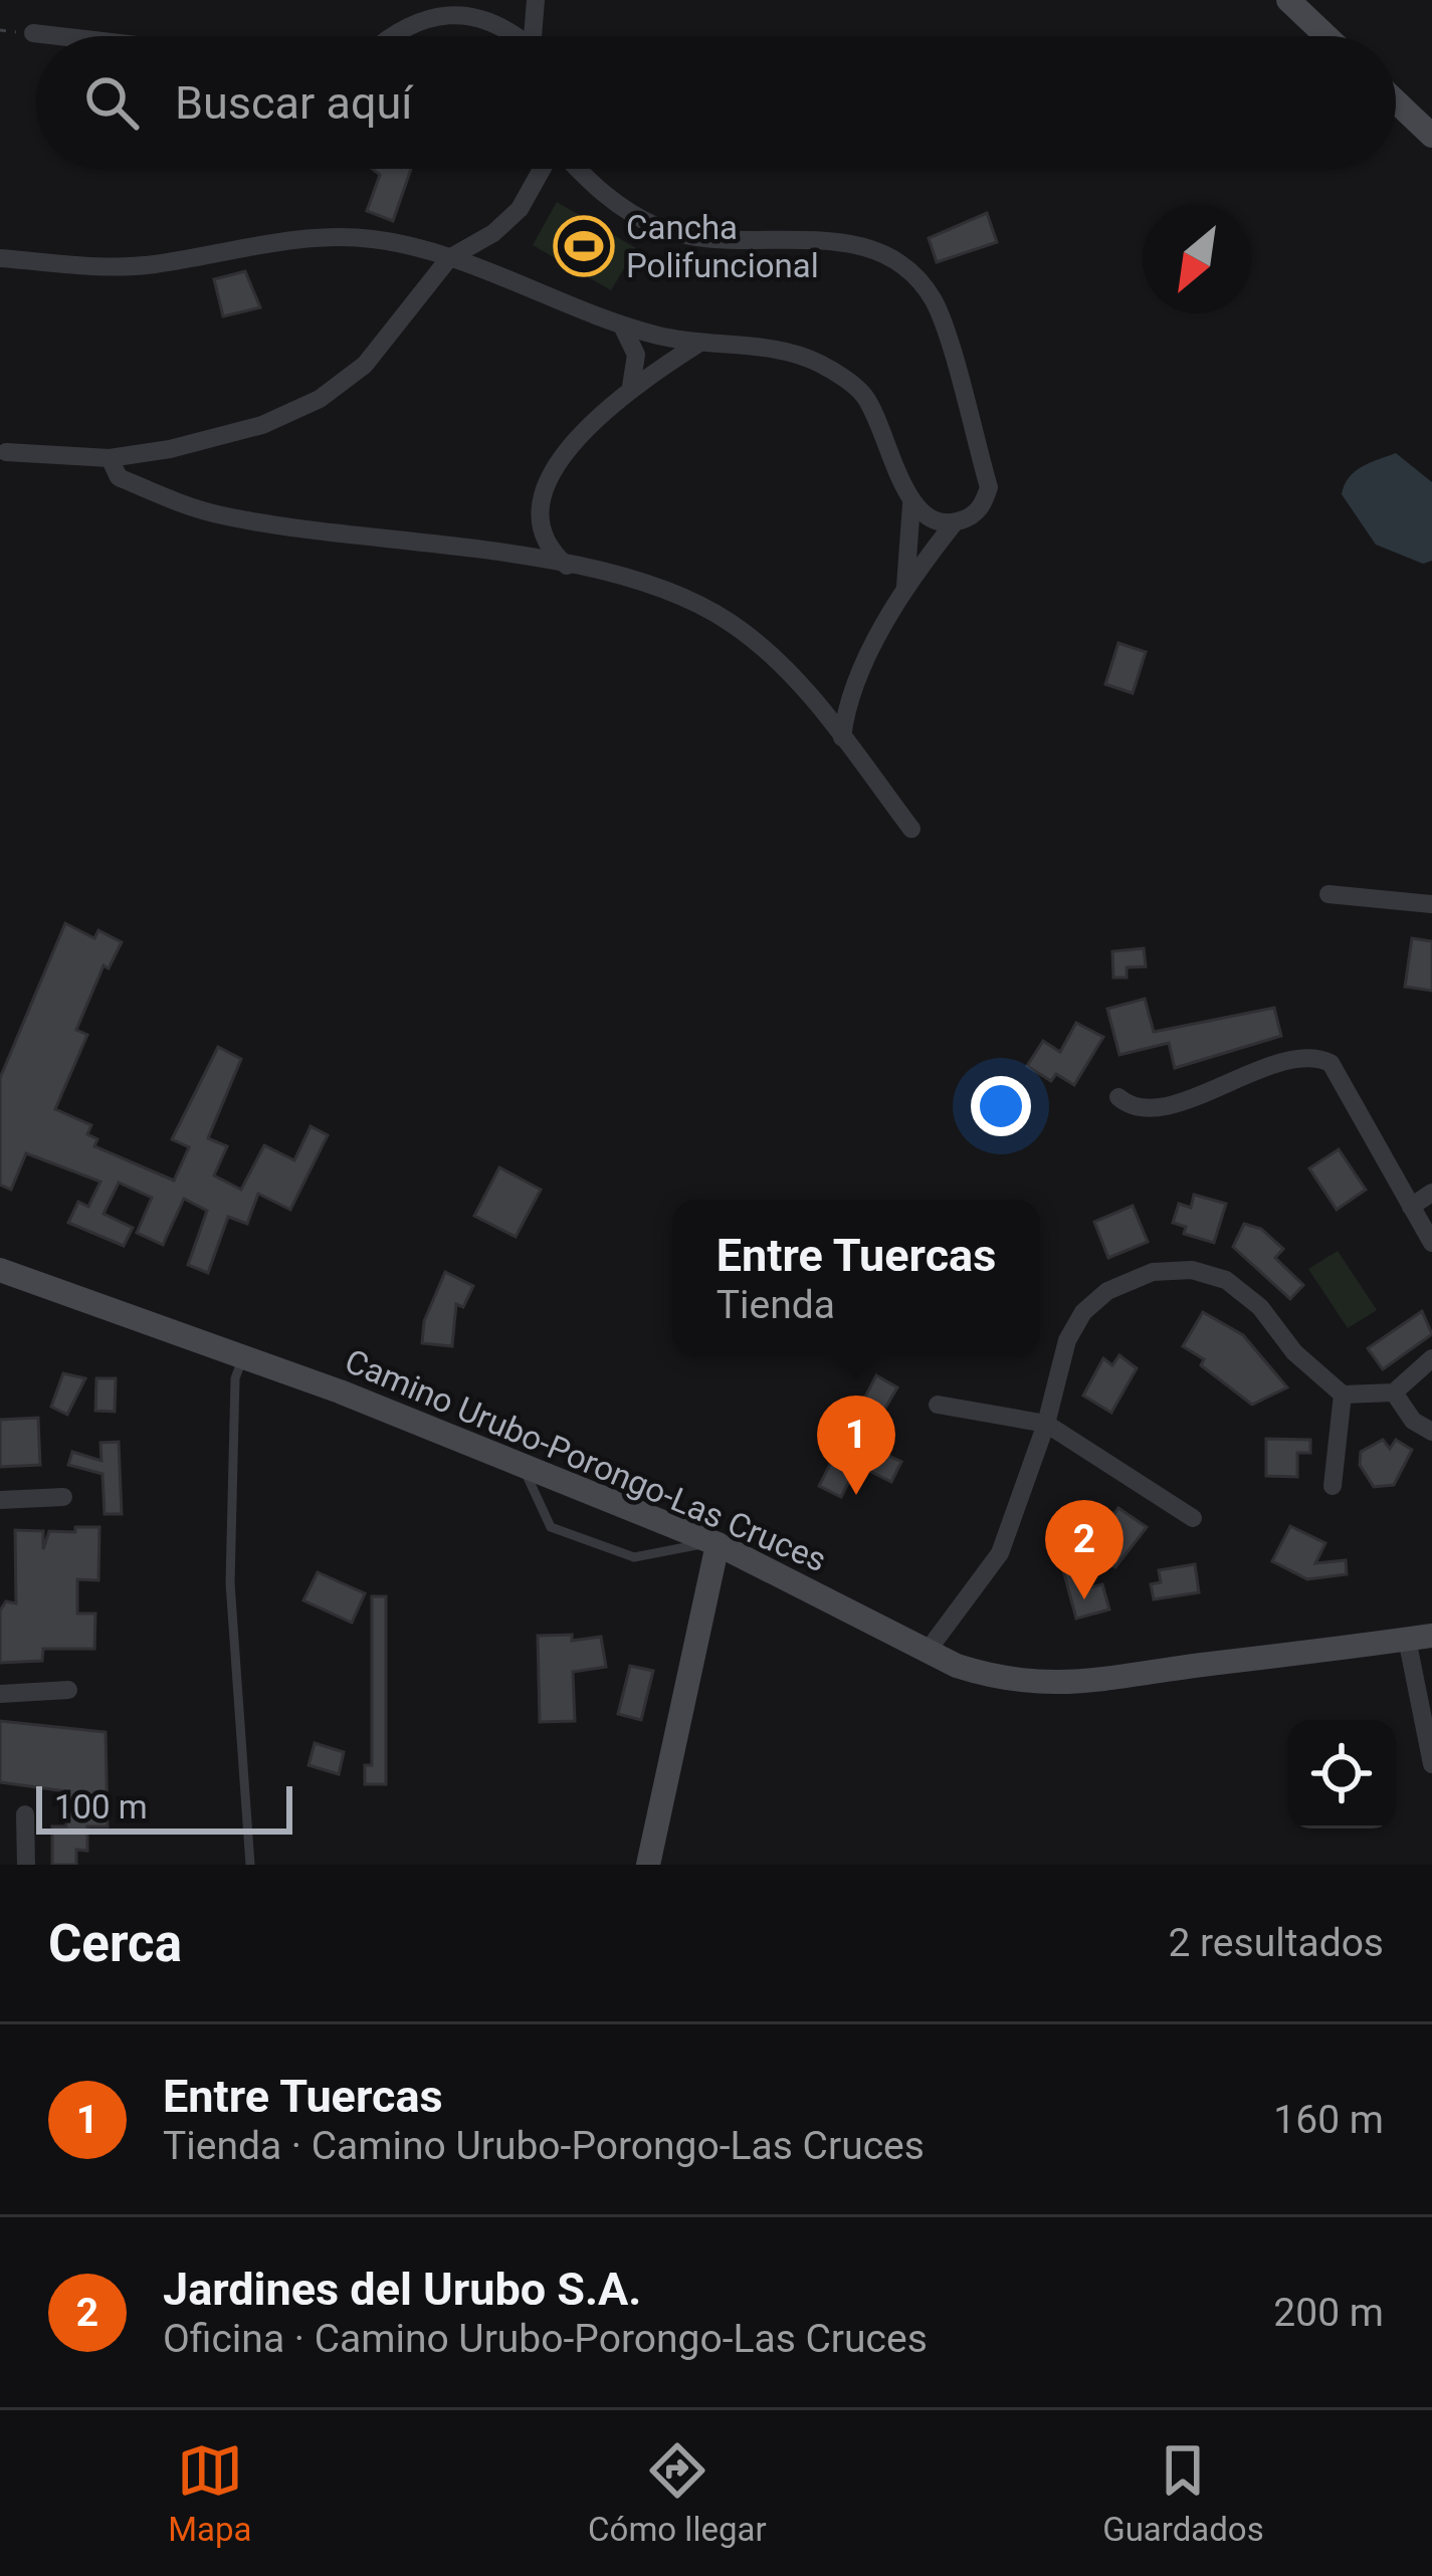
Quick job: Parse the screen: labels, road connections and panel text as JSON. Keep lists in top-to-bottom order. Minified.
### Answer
{"streets":{"main road":["Camino Urubo-Porongo-Las Cruces"]},"places":{"sports":["Cancha Polifuncional"]},"scale_bar":"100 m","north":"bottom left","page":{"search":"Buscar aquí","popup":["Entre Tuercas","Tienda"],"pins":["1","2"],"scale":"100 m","heading":["Cerca","2 resultados"],"list":[{"mark":"1","name":"Entre Tuercas","note":"Tienda · Camino Urubo-Porongo-Las Cruces","value":"160 m"},{"mark":"2","name":"Jardines del Urubo S.A.","note":"Oficina · Camino Urubo-Porongo-Las Cruces","value":"200 m"}],"nav":["Mapa","Cómo llegar","Guardados"]}}
